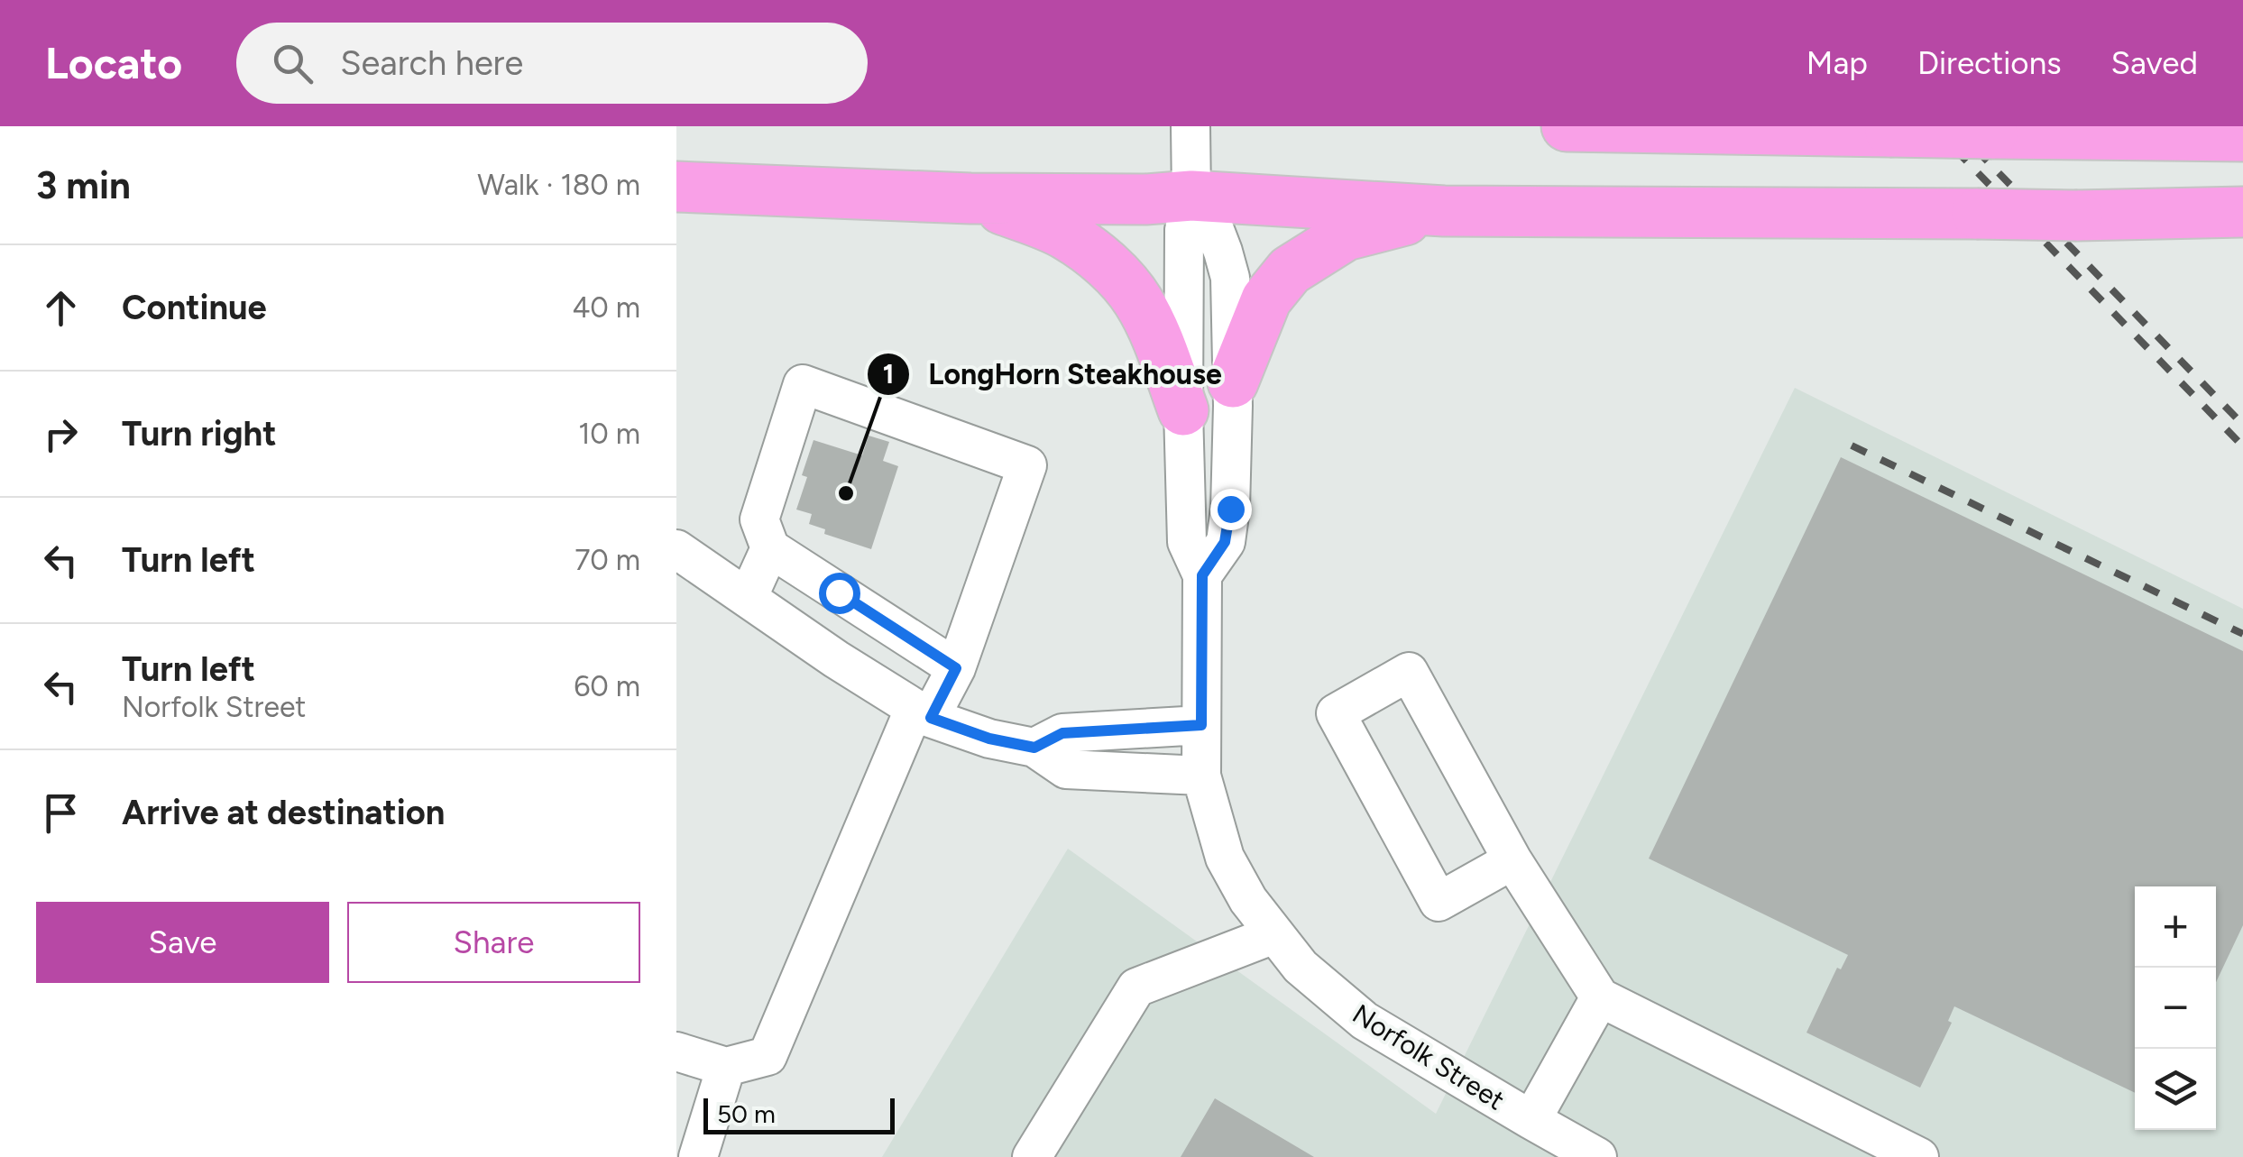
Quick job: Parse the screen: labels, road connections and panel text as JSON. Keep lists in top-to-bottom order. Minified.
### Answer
{"streets":{"street":["Norfolk Street"]},"places":["LongHorn Steakhouse"],"scale_bar":"50 m","page":{"header":"Locato","search":"Search here","nav":["Map","Directions","Saved"],"heading":["3 min","Walk · 180 m"],"list":[["Continue","40 m"],["Turn right","10 m"],["Turn left","70 m"],["Turn left","Norfolk Street","60 m"],"Arrive at destination"],"buttons":["Save","Share"],"map_buttons":["+","−"],"scale":"50 m"}}
